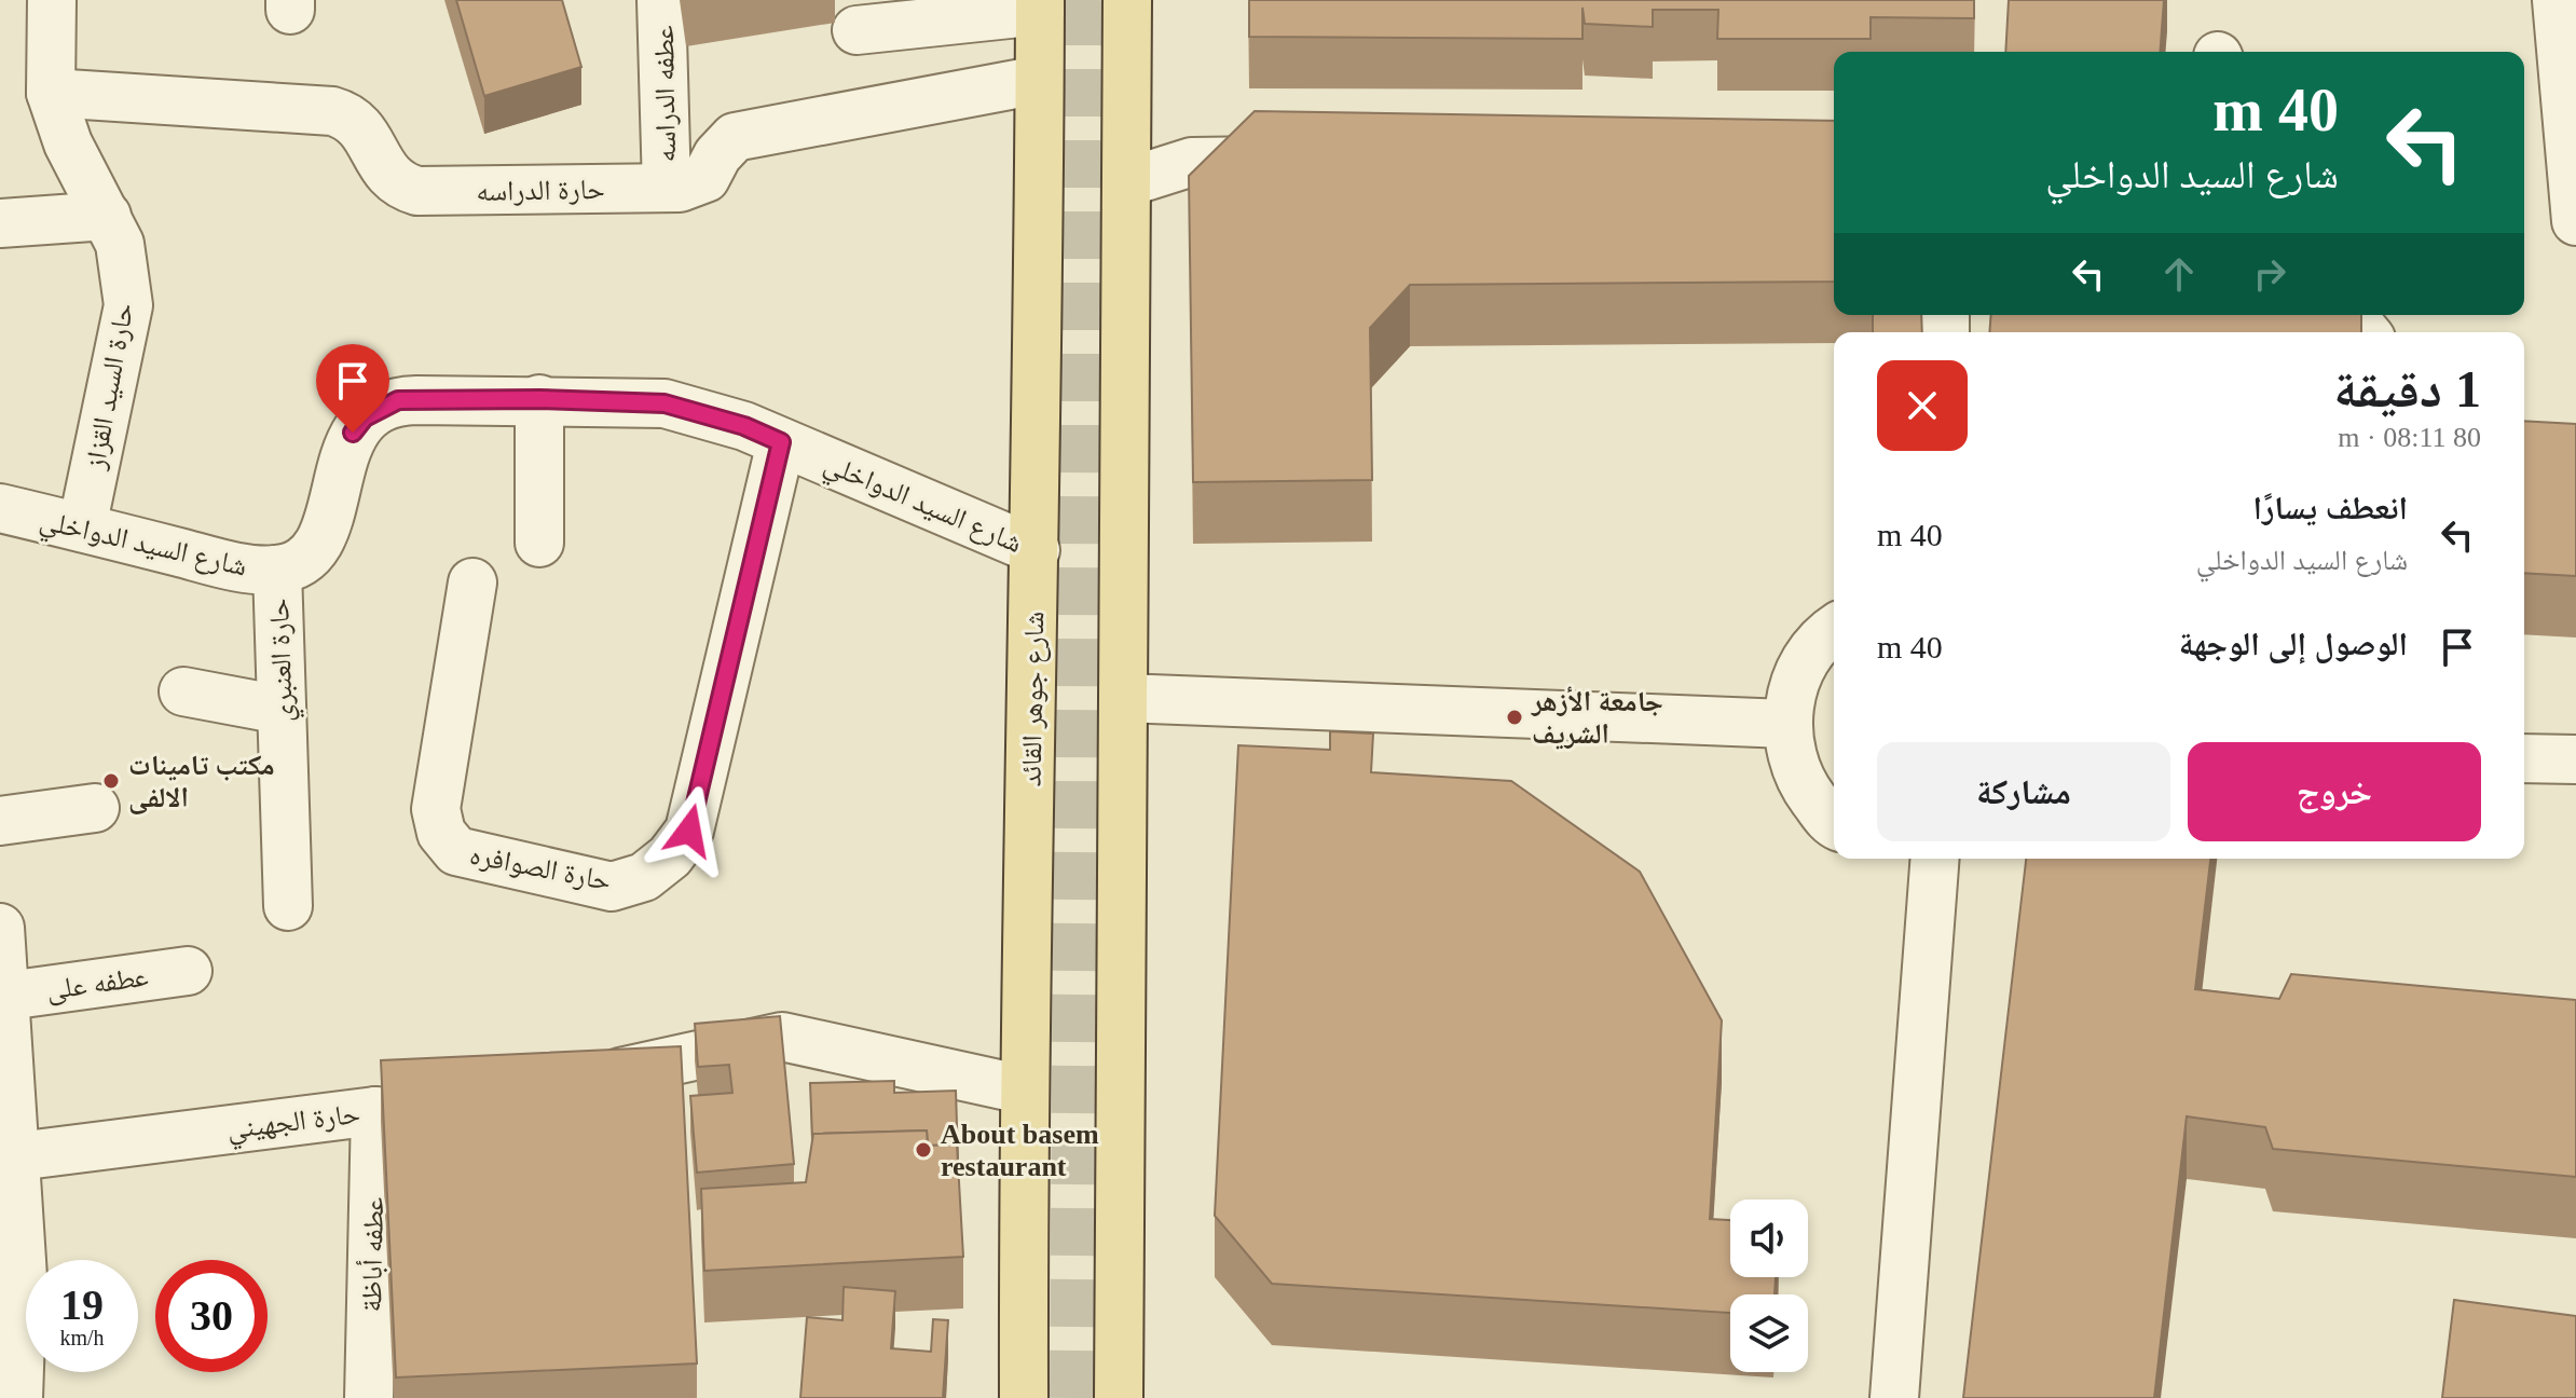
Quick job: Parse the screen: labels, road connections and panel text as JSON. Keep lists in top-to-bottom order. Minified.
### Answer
{"streets":{"main road":["شارع جوهر القائد"],"street":["عطفه الدراسه","حارة الدراسه","حارة السيد القزاز","شارع السيد الدواخلي","حارة العنبري","حارة الصوافره","عطفه على","حارة الجهيني","عطفه أباظة"]},"crossings":[["عطفه الدراسه","حارة الدراسه"],["حارة الدراسه","حارة السيد القزاز"],["حارة الدراسه","شارع جوهر القائد"],["حارة السيد القزاز","شارع السيد الدواخلي"],["شارع السيد الدواخلي","حارة العنبري"],["شارع السيد الدواخلي","شارع جوهر القائد"],["شارع السيد الدواخلي","حارة الصوافره"],["حارة الجهيني","عطفه أباظة"]],"places":["جامعة الأزهر الشريف","مكتب تامينات الالفى","About basem restaurant"],"page":{"turn":["40 m","شارع السيد الدواخلي"],"heading":["1 دقيقة","80 m · 08:11"],"list":[{"name":"انعطف يسارًا","note":"شارع السيد الدواخلي","value":"40 m"},{"name":"الوصول إلى الوجهة","value":"40 m"}],"buttons":["خروج","مشاركة"],"speed":"19 km/h","limit":"30"}}
